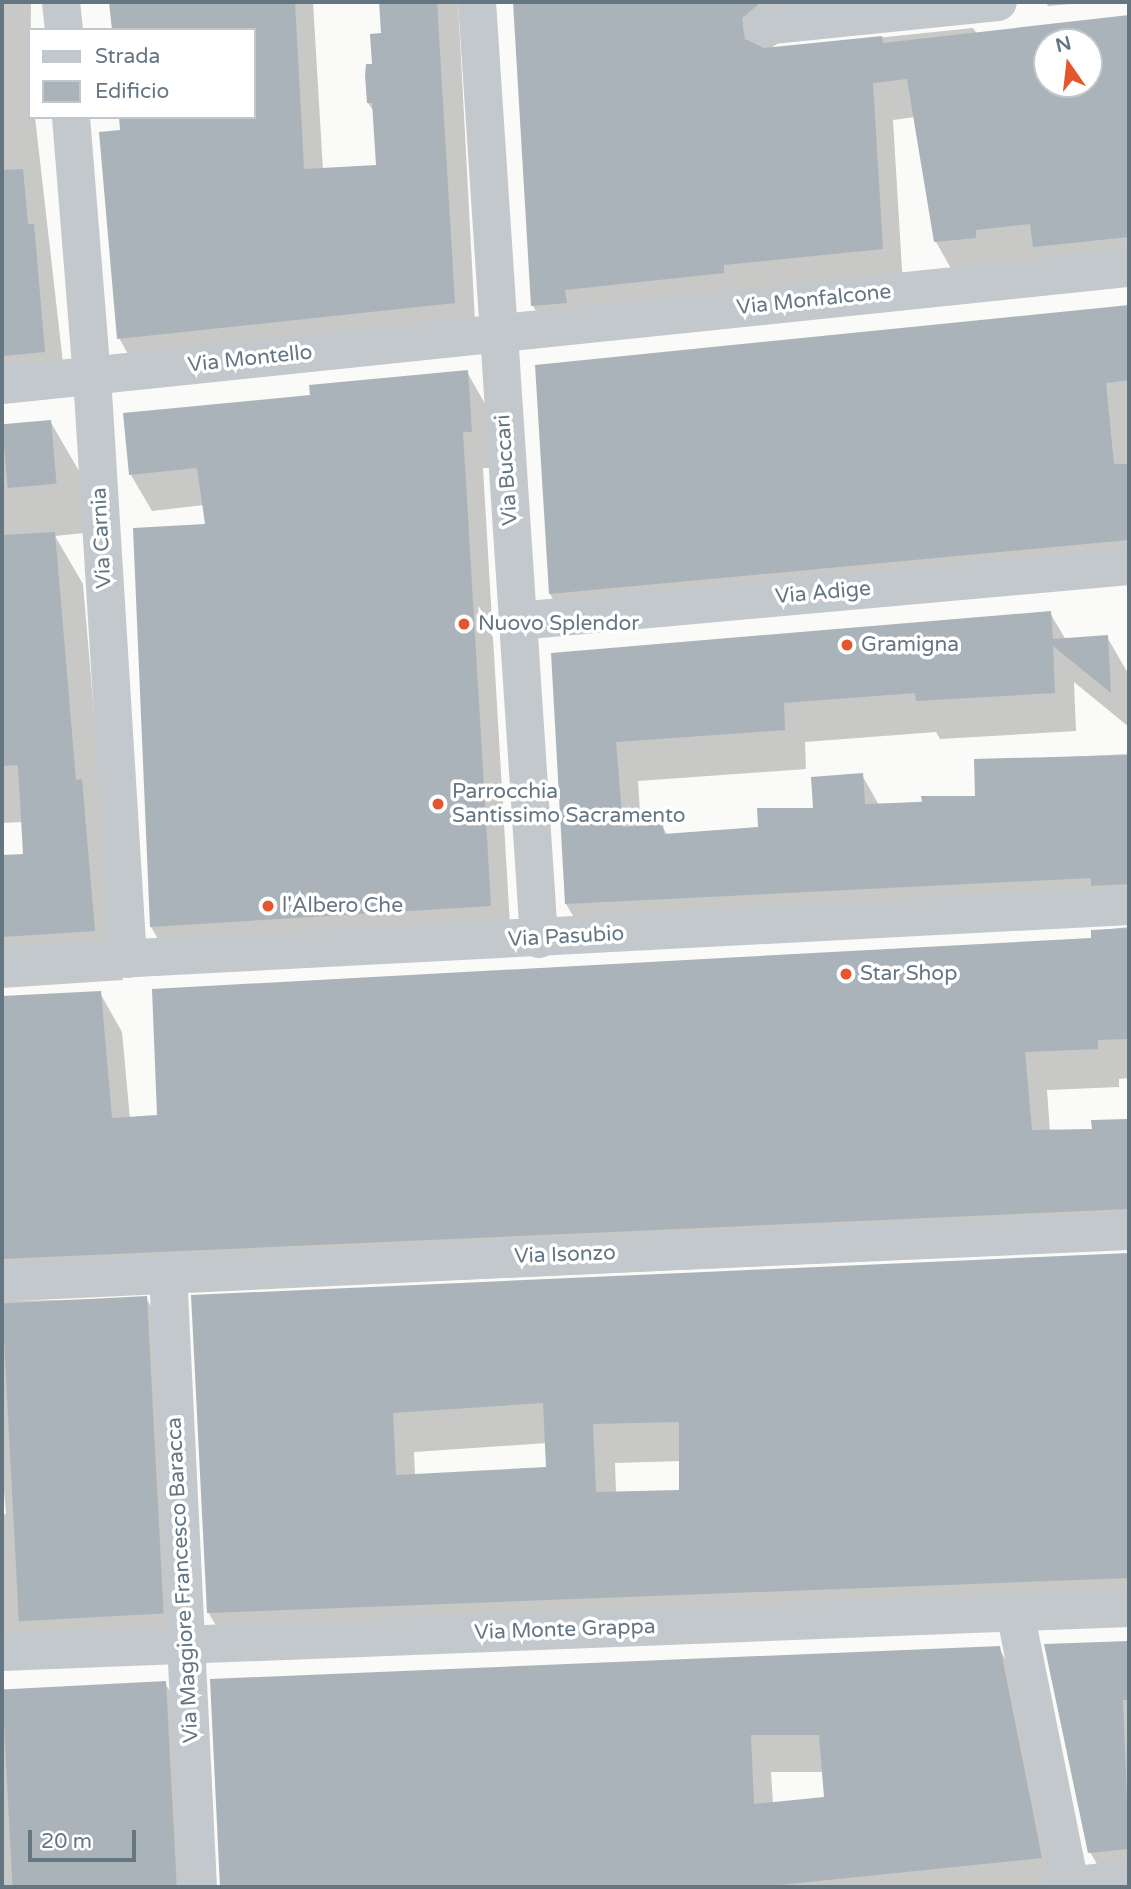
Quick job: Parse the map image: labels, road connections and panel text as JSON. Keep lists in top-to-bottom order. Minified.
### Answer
{"streets":{"street":["Via Monfalcone","Via Montello","Via Buccari","Via Carnia","Via Adige","Via Pasubio","Via Isonzo","Via Maggiore Francesco Baracca","Via Monte Grappa"]},"crossings":[["Via Monfalcone","Via Montello"],["Via Monfalcone","Via Buccari"],["Via Montello","Via Buccari"],["Via Montello","Via Carnia"],["Via Buccari","Via Adige"],["Via Buccari","Via Pasubio"],["Via Carnia","Via Pasubio"],["Via Isonzo","Via Maggiore Francesco Baracca"],["Via Maggiore Francesco Baracca","Via Monte Grappa"]],"places":["Nuovo Splendor","Gramigna","Parrocchia Santissimo Sacramento","l'Albero Che","Star Shop"],"legend":["Strada","Edificio"],"scale_bar":"20 m","north":"top"}
